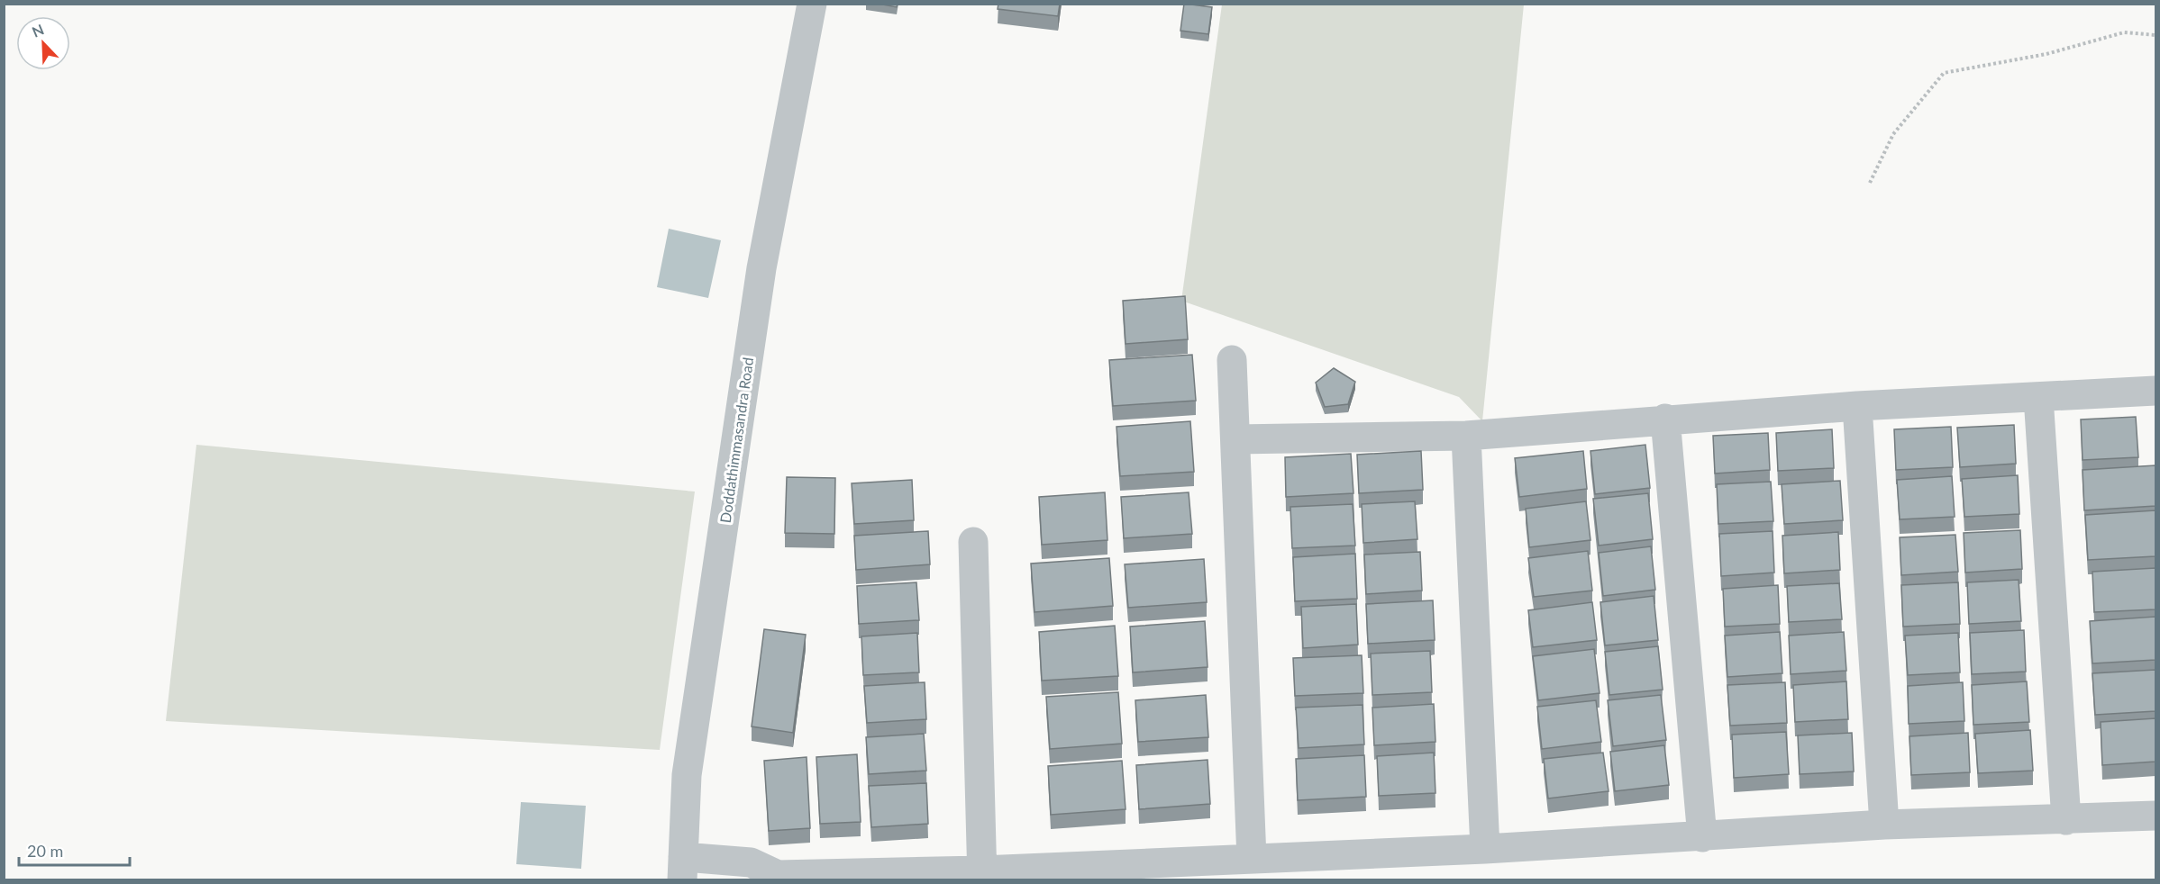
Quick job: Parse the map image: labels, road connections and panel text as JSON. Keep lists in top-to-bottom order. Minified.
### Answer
{"streets":{"street":["Doddathimmasandra Road"]},"scale_bar":"20 m","north":"top left"}
